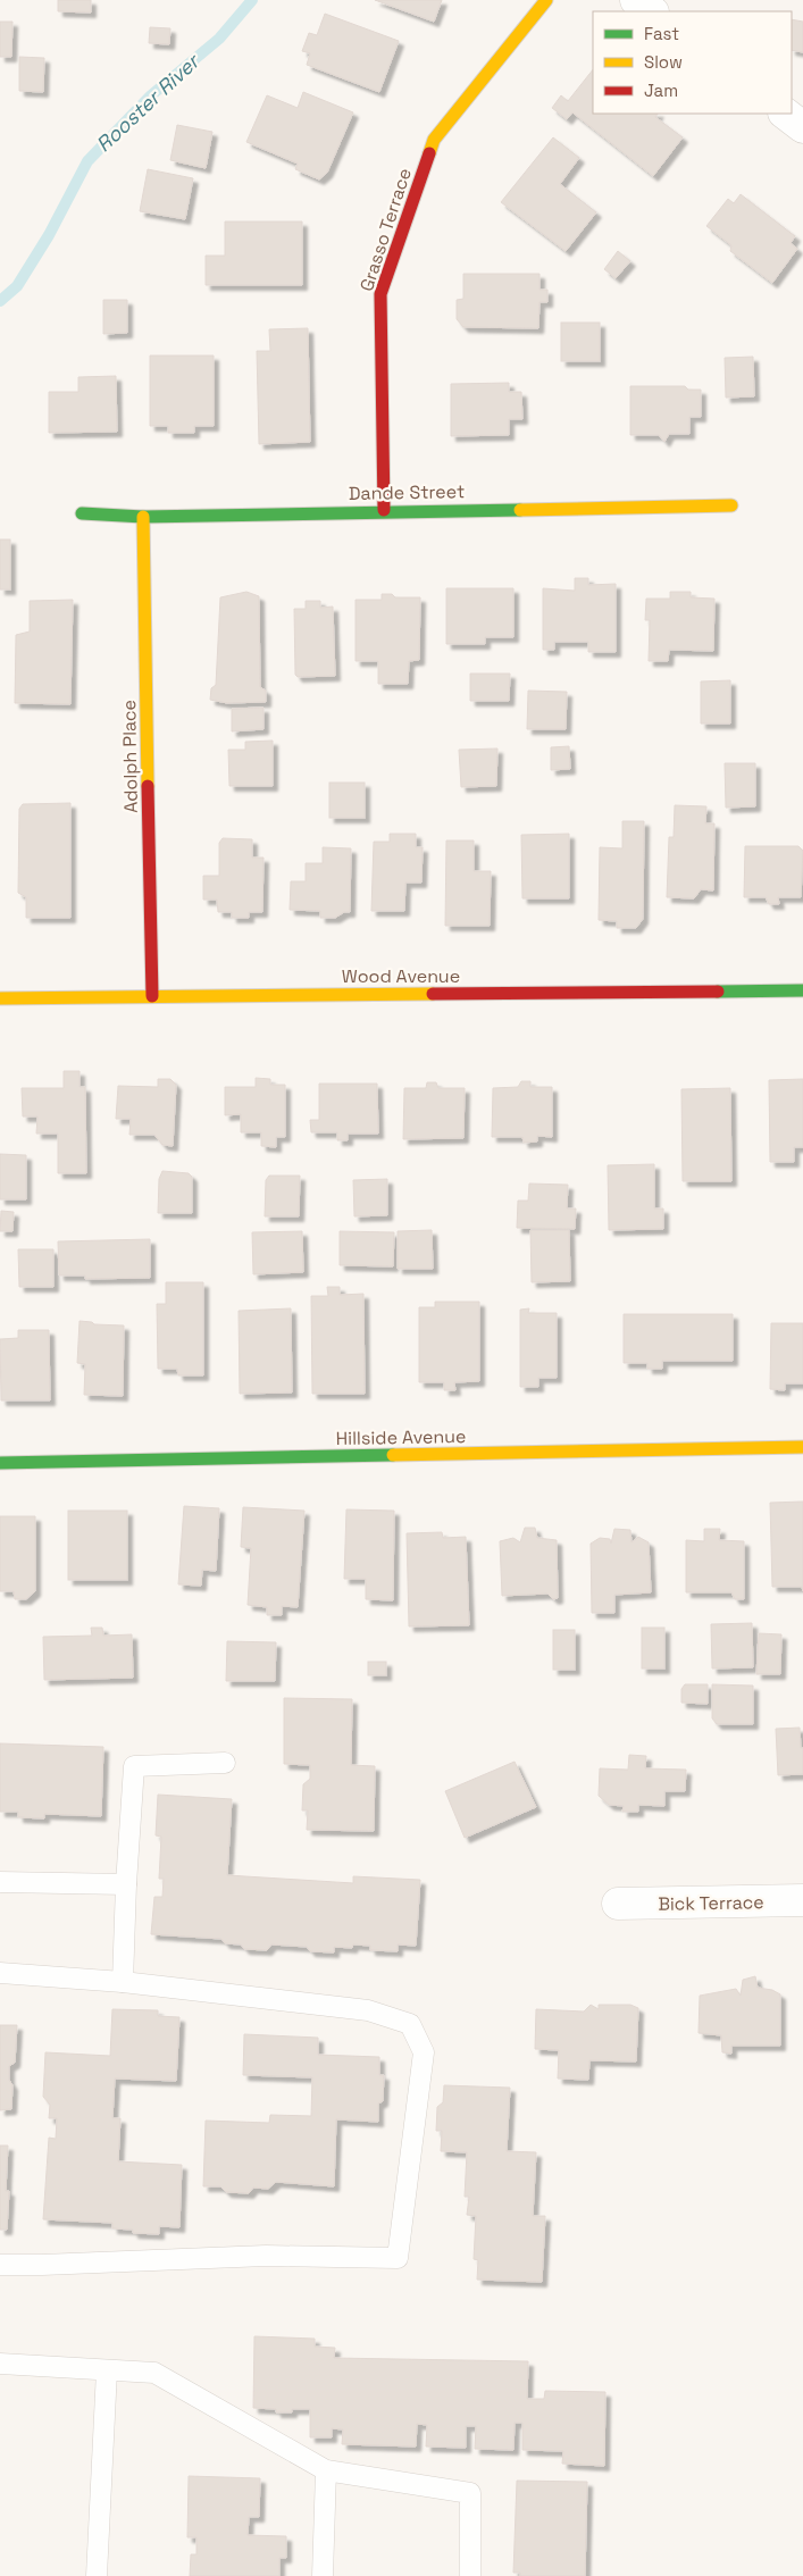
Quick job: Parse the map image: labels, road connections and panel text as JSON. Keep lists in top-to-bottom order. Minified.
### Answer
{"streets":{"street":["Grasso Terrace","Dande Street","Adolph Place","Wood Avenue","Hillside Avenue","Bick Terrace"]},"crossings":[["Grasso Terrace","Dande Street"],["Dande Street","Adolph Place"],["Adolph Place","Wood Avenue"]],"water":["Rooster River"],"legend":["Fast","Slow","Jam"]}
